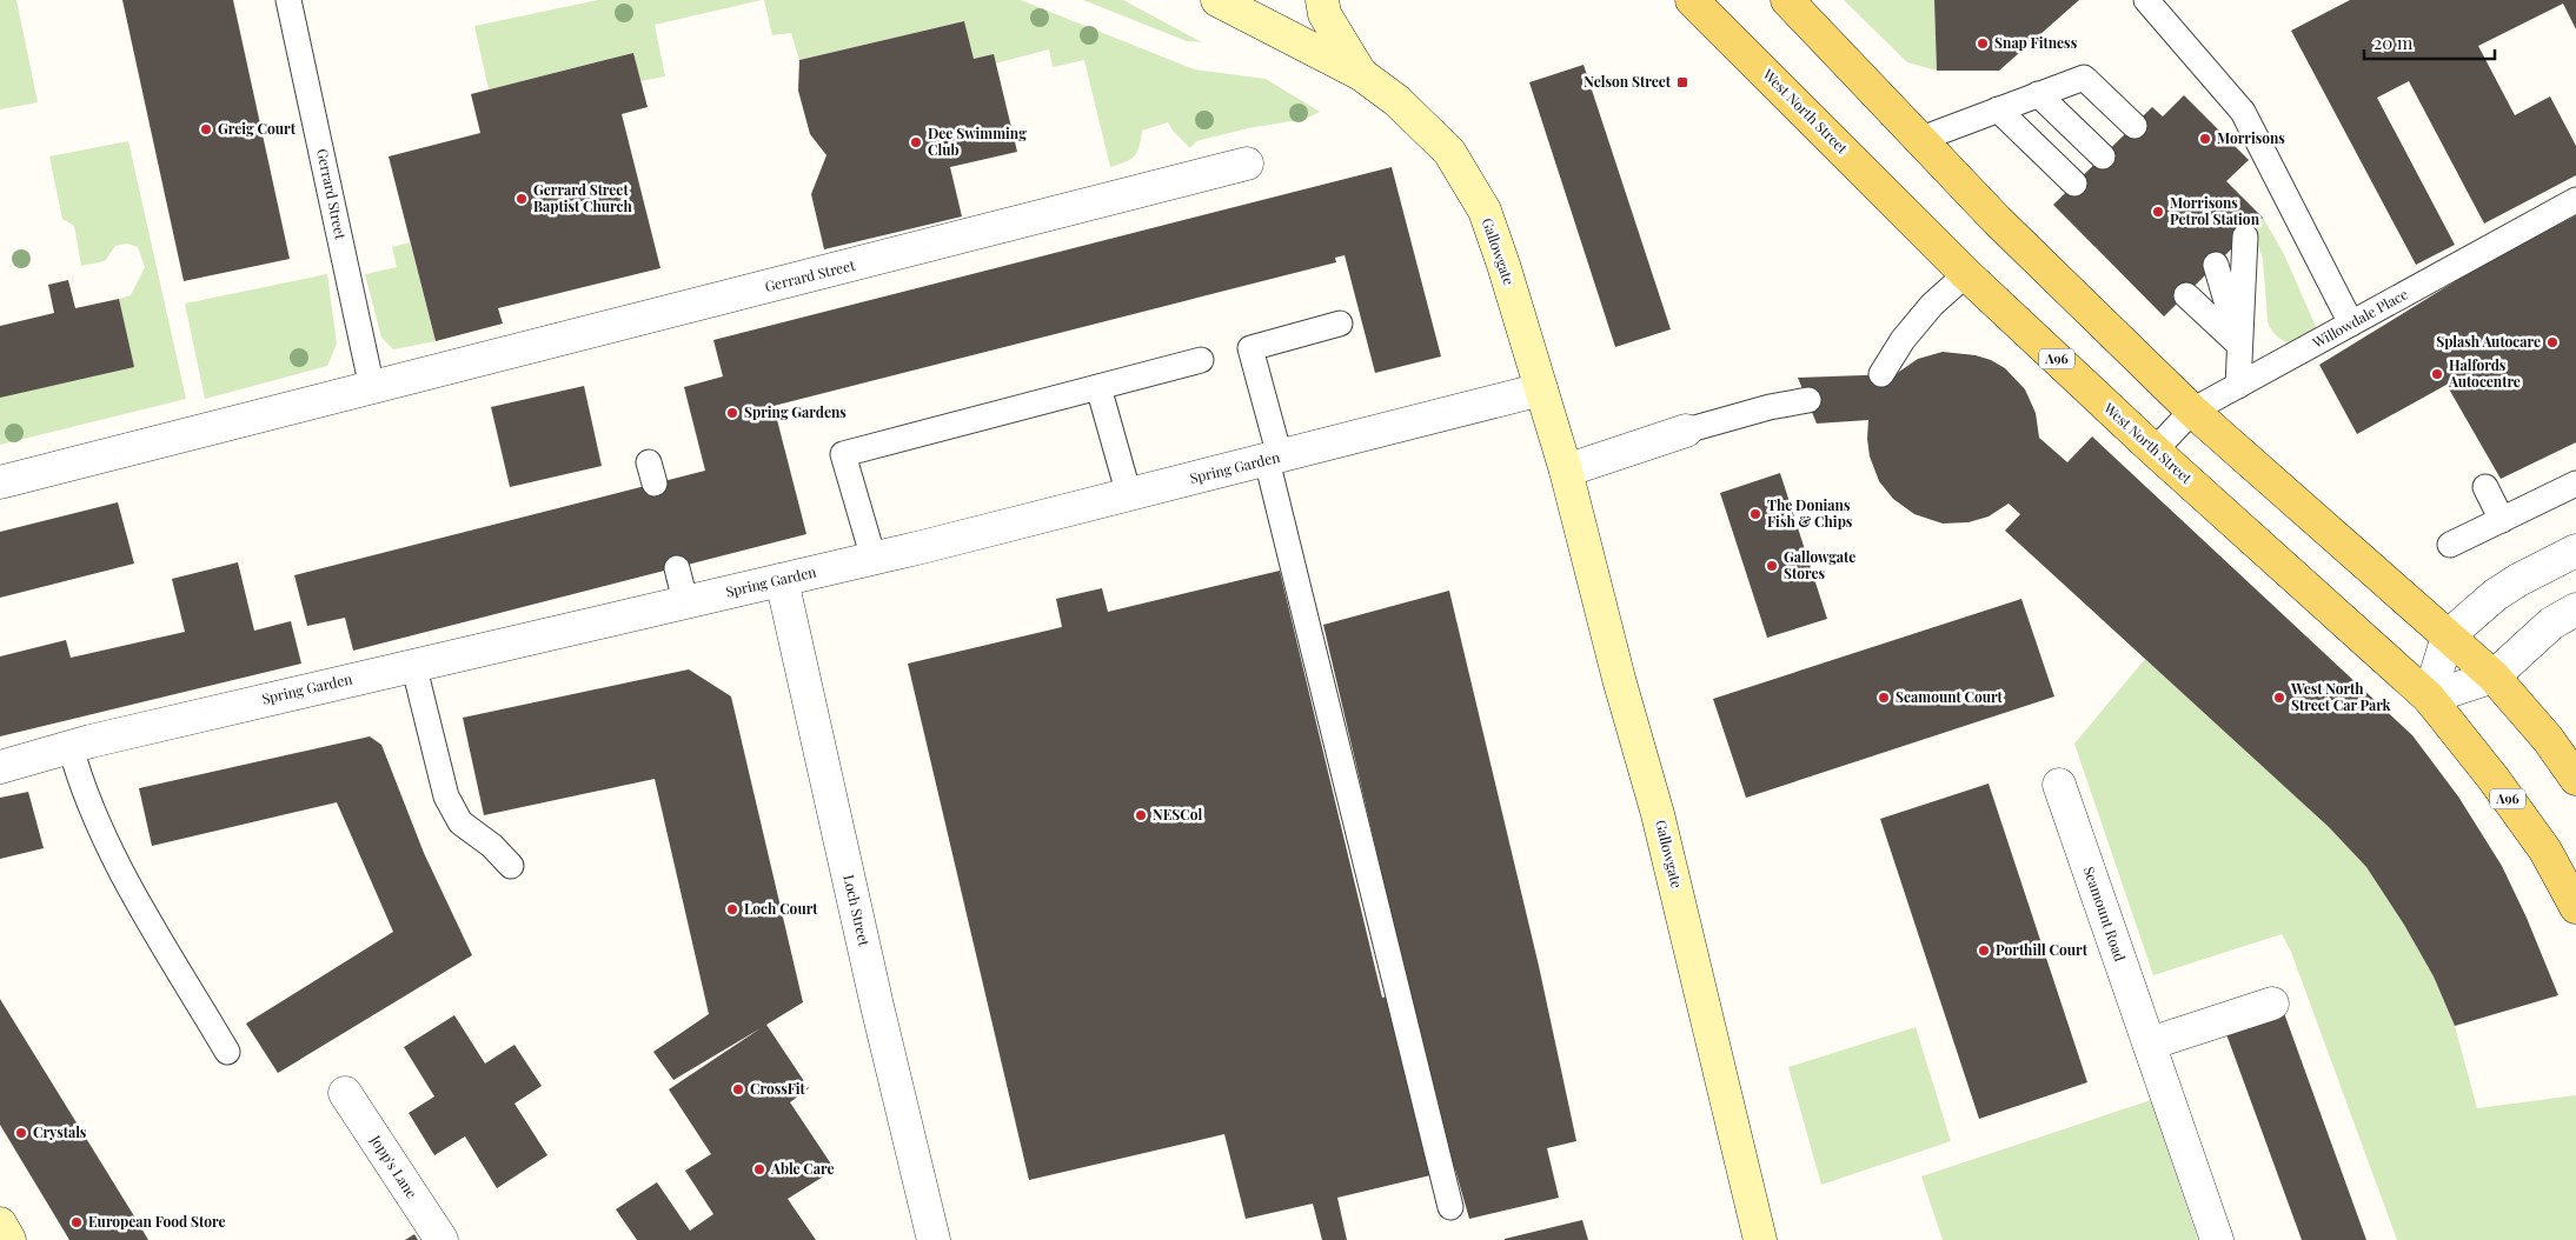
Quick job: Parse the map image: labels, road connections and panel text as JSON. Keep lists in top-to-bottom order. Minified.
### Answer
{"streets":{"main road":["West North Street","A96"],"street":["Gerrard Street","Gallowgate","Spring Garden","Loch Street","Seamount Road","Jopp's Lane"],"lane":["Willowdale Place"]},"crossings":[["West North Street","Willowdale Place"],["Gallowgate","Spring Garden"],["Spring Garden","Loch Street"]],"places":{"other":["Snap Fitness","Greig Court","Morrisons","Dee Swimming Club","Gerrard Street Baptist Church","Morrisons Petrol Station","Splash Autocare","Halfords Autocentre","Spring Gardens","The Donians Fish & Chips","Gallowgate Stores","Seamount Court","West North Street Car Park","NESCol","Loch Court","Porthill Court","CrossFit","Crystals","Able Care","European Food Store"],"transit":["Nelson Street"]},"scale_bar":"20 m"}
